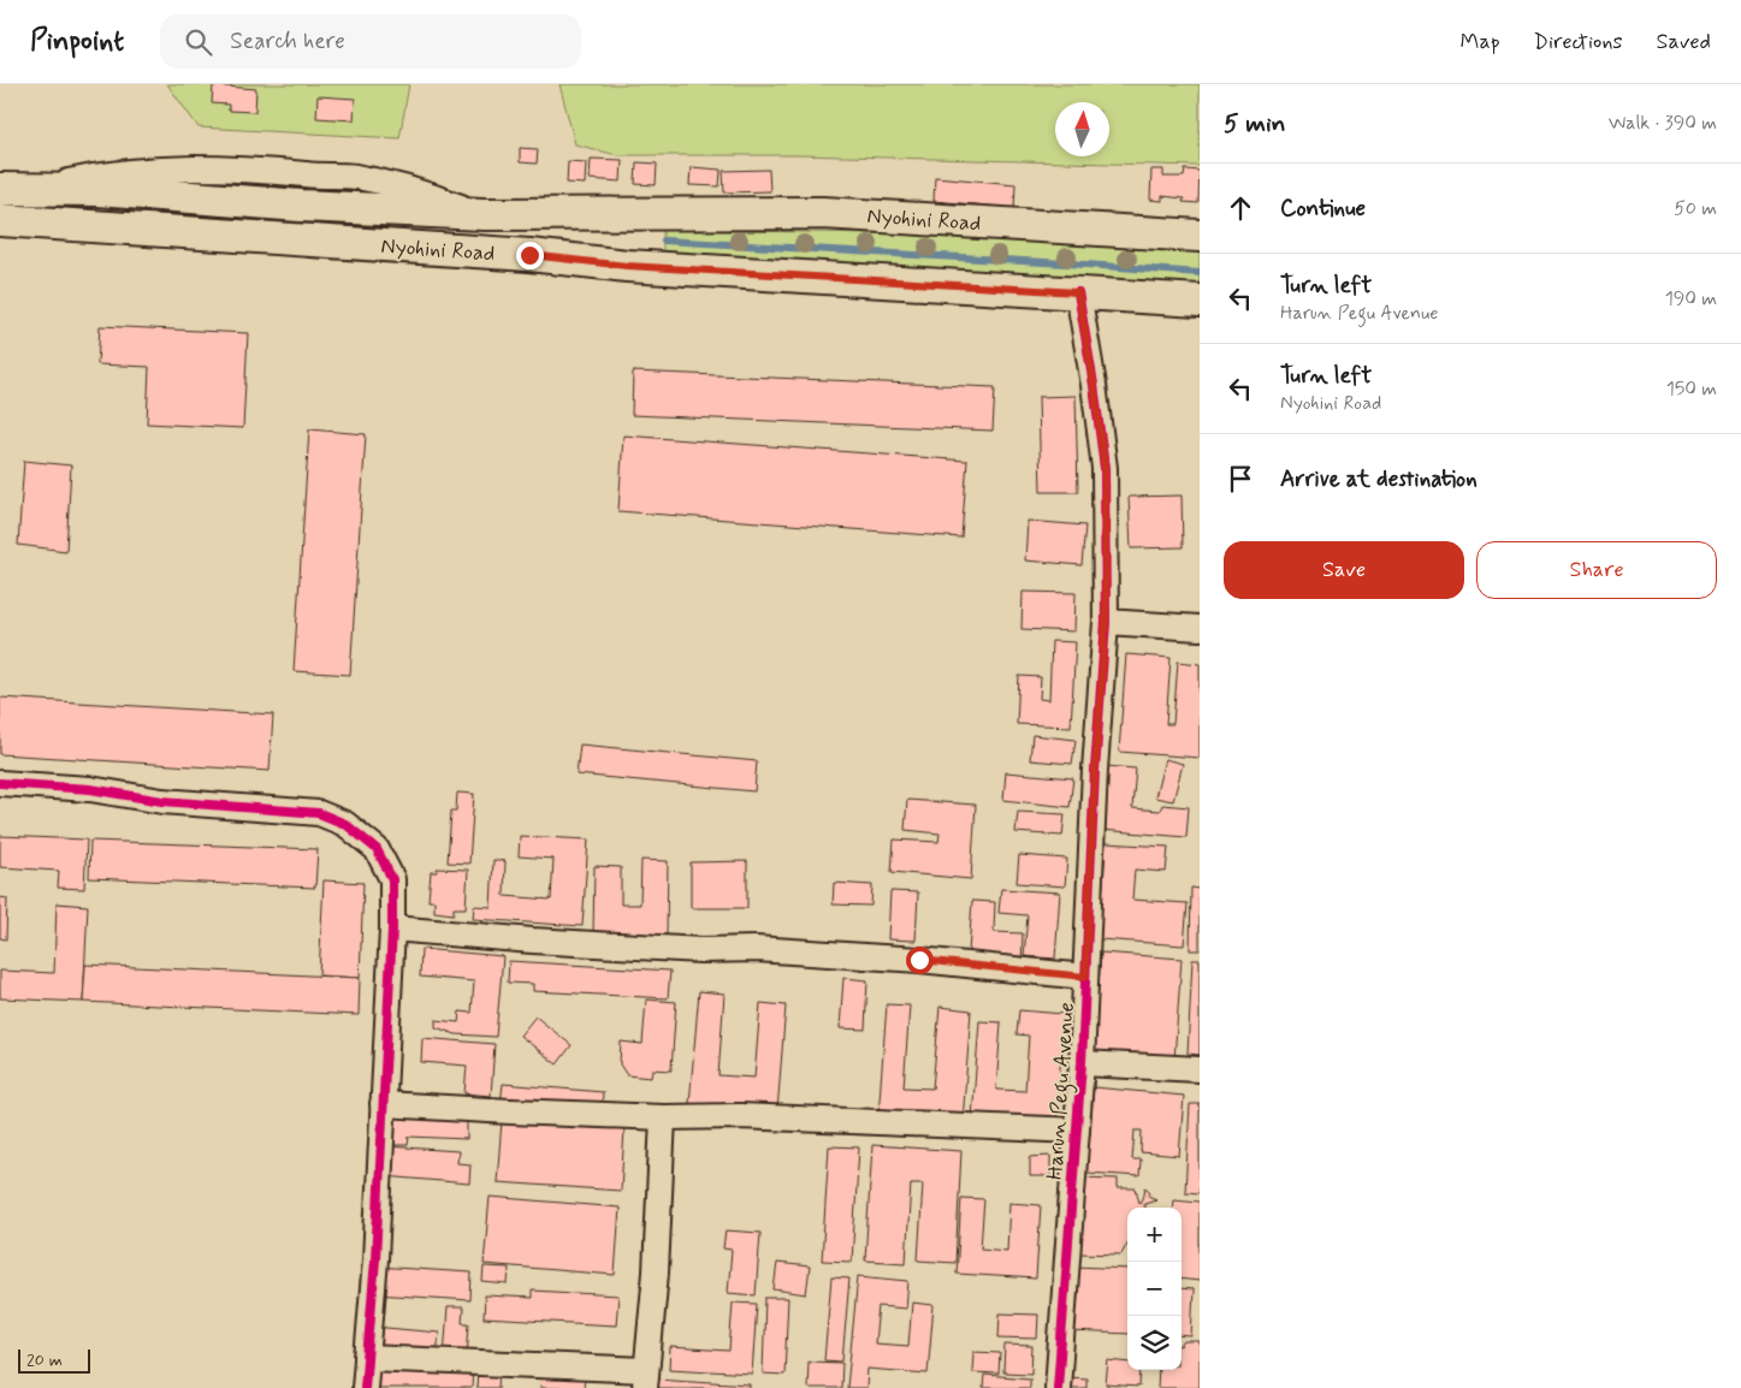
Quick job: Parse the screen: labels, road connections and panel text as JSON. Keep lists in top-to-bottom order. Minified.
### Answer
{"streets":{"main road":["Nyohini Road"],"street":["Harun Pegu Avenue"]},"crossings":[["Nyohini Road","Harun Pegu Avenue"]],"scale_bar":"20 m","north":"top","page":{"header":"Pinpoint","search":"Search here","nav":["Map","Directions","Saved"],"heading":["5 min","Walk · 390 m"],"list":[["Continue","50 m"],["Turn left","Harun Pegu Avenue","190 m"],["Turn left","Nyohini Road","150 m"],"Arrive at destination"],"buttons":["Save","Share"],"map_buttons":["+","−"],"scale":"20 m"}}
